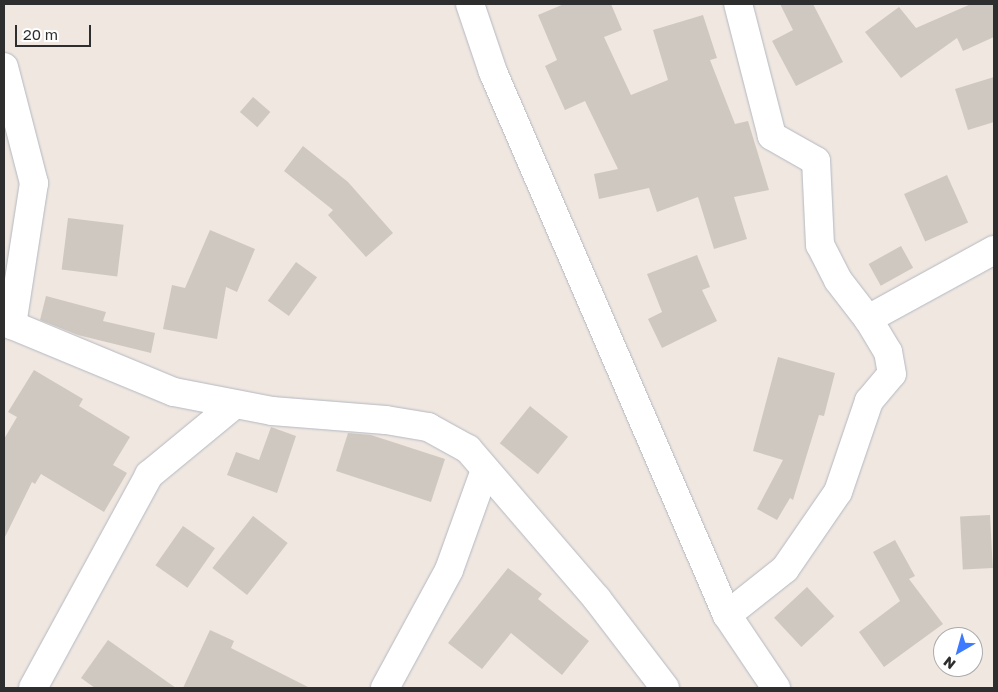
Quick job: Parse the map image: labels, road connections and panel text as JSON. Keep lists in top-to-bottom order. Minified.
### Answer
{"scale_bar":"20 m","north":"bottom left"}
